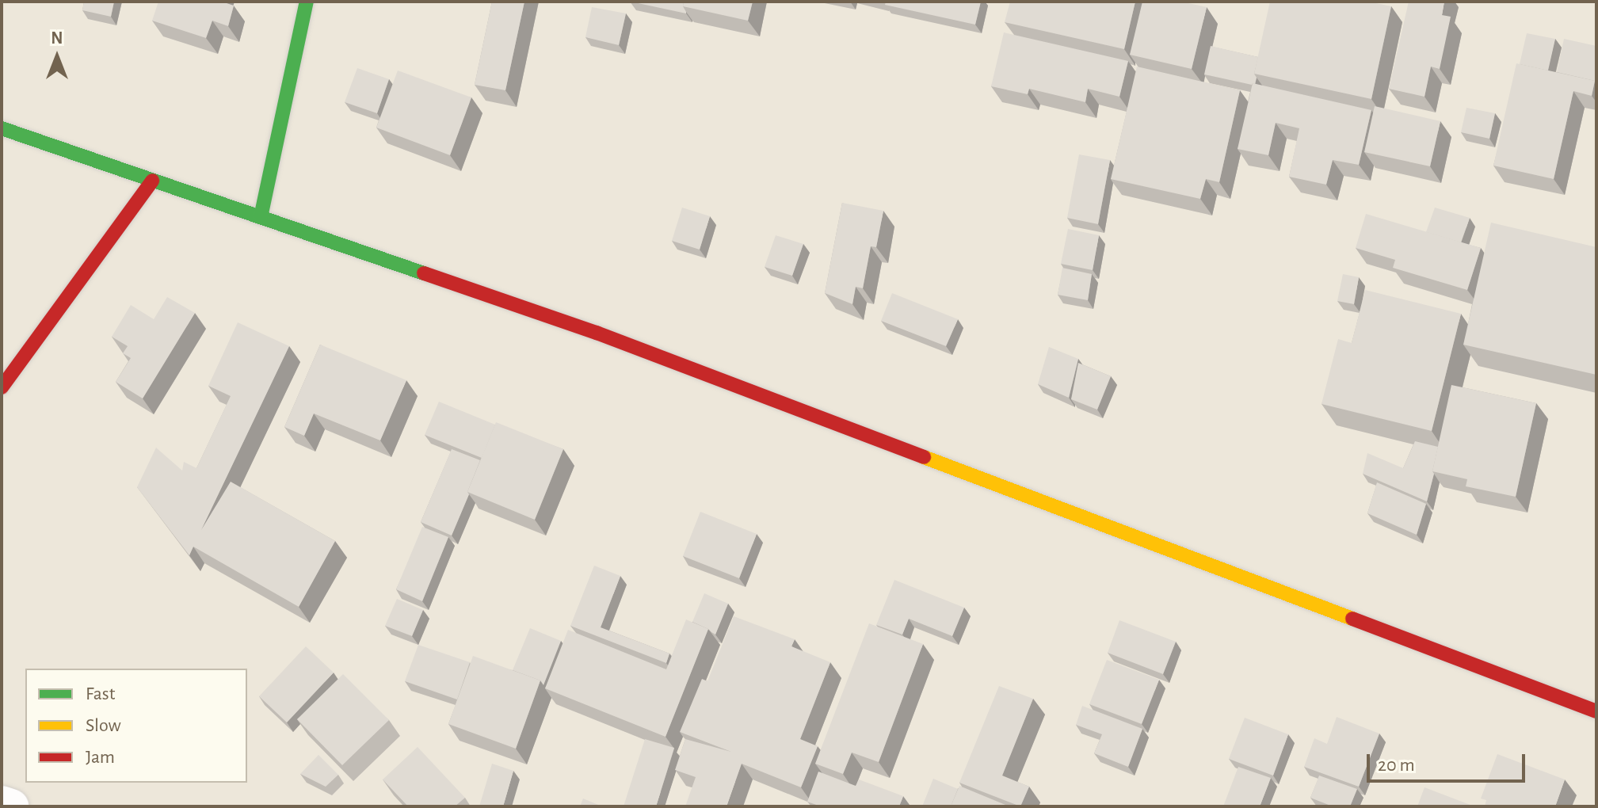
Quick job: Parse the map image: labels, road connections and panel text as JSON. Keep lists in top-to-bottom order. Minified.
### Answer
{"legend":["Fast","Slow","Jam"],"scale_bar":"20 m","north":"top"}
